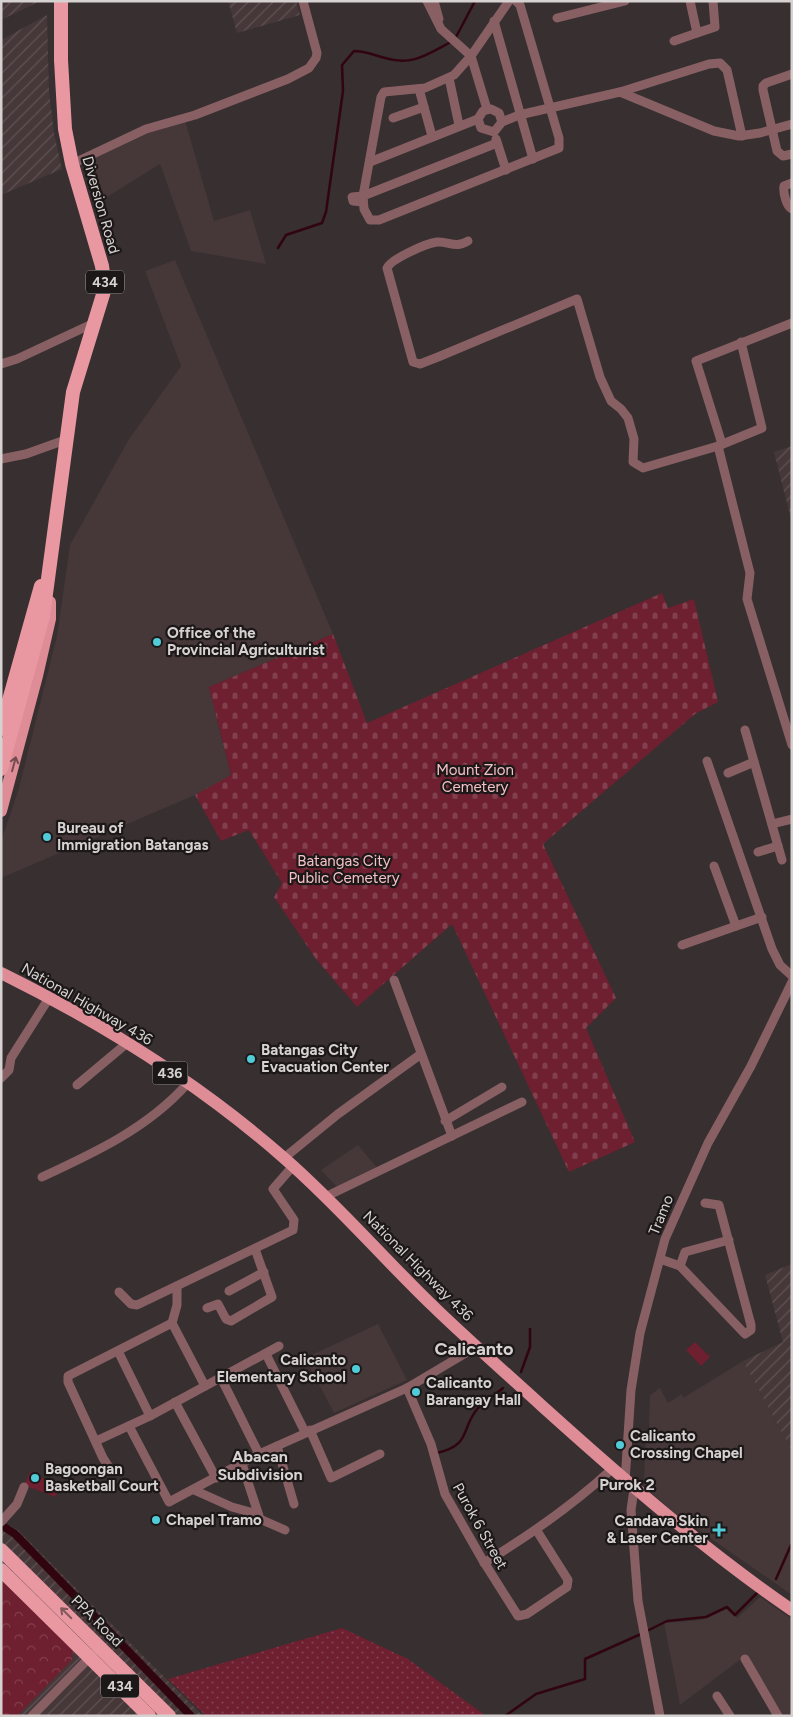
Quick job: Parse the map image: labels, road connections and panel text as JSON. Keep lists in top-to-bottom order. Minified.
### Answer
{"streets":{"highway":["Diversion Road","434","PPA Road"],"main road":["National Highway 436","436"],"street":["Tramo","Purok 6 Street"]},"crossings":[["Diversion Road","434"],["National Highway 436","Tramo"]],"districts":["Calicanto","Abacan Subdivision","Purok 2"],"parks":["Mount Zion Cemetery","Batangas City Public Cemetery"],"places":{"other":["Office of the Provincial Agriculturist","Bureau of Immigration Batangas","Batangas City Evacuation Center","Calicanto Elementary School","Calicanto Barangay Hall","Calicanto Crossing Chapel","Bagoongan Basketball Court","Chapel Tramo"],"health":["Candava Skin & Laser Center"]}}
